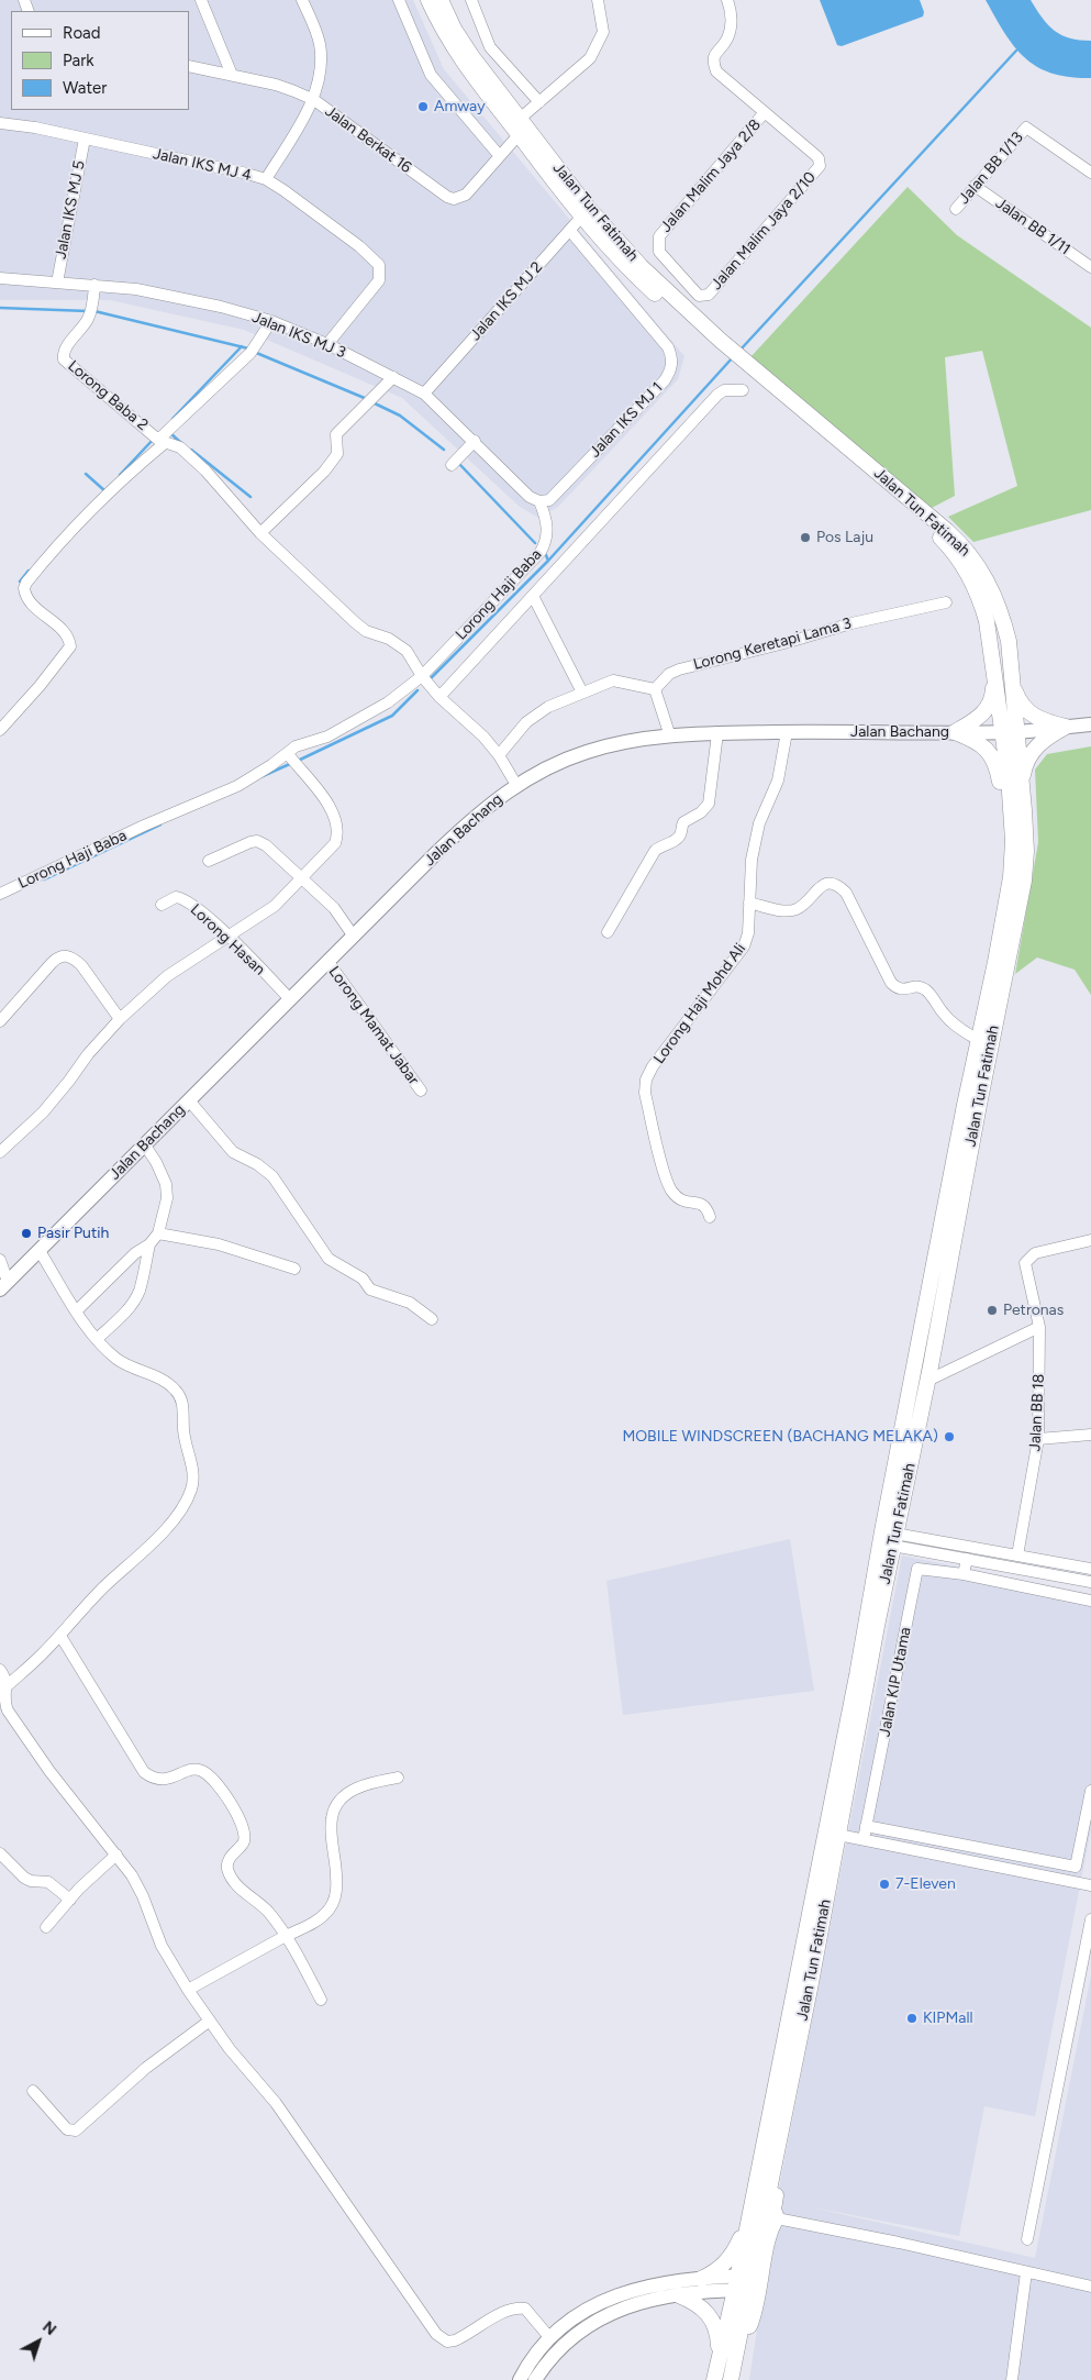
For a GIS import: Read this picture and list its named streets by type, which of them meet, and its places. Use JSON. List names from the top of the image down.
{
  "streets": {
    "main road": ["Jalan Tun Fatimah"],
    "street": [
      "Jalan Berkat 16",
      "Jalan IKS MJ 4",
      "Jalan BB 1/13",
      "Jalan Malim Jaya 2/8",
      "Jalan IKS MJ 5",
      "Jalan BB 1/11",
      "Jalan Malim Jaya 2/10",
      "Jalan IKS MJ 2",
      "Jalan IKS MJ 3",
      "Lorong Baba 2",
      "Jalan IKS MJ 1",
      "Lorong Haji Baba",
      "Lorong Keretapi Lama 3",
      "Jalan Bachang",
      "Lorong Hasan",
      "Lorong Haji Mohd Ali",
      "Lorong Mamat Jabar",
      "Jalan BB 18",
      "Jalan KIP Utama"
    ]
  },
  "crossings": [
    ["Jalan Berkat 16", "Jalan Tun Fatimah"],
    ["Jalan IKS MJ 4", "Jalan IKS MJ 5"],
    ["Jalan IKS MJ 4", "Jalan IKS MJ 3"],
    ["Jalan BB 1/13", "Jalan BB 1/11"],
    ["Jalan Malim Jaya 2/8", "Jalan Malim Jaya 2/10"],
    ["Jalan IKS MJ 5", "Jalan IKS MJ 3"],
    ["Jalan Tun Fatimah", "Jalan IKS MJ 2"],
    ["Jalan Tun Fatimah", "Jalan Bachang"],
    ["Jalan IKS MJ 2", "Jalan IKS MJ 3"],
    ["Jalan IKS MJ 2", "Jalan IKS MJ 1"],
    ["Jalan IKS MJ 3", "Lorong Baba 2"],
    ["Jalan IKS MJ 3", "Jalan IKS MJ 1"],
    ["Jalan IKS MJ 3", "Lorong Haji Baba"],
    ["Jalan IKS MJ 1", "Lorong Haji Baba"],
    ["Jalan Bachang", "Lorong Hasan"],
    ["Jalan Bachang", "Lorong Haji Mohd Ali"],
    ["Jalan Bachang", "Lorong Mamat Jabar"]
  ],
  "places": [
    "Amway",
    "Pos Laju",
    "Pasir Putih",
    "Petronas",
    "MOBILE WINDSCREEN (BACHANG MELAKA)",
    "7-Eleven",
    "KIPMall"
  ],
  "legend": ["Road", "Park", "Water"],
  "north": "top right"
}
